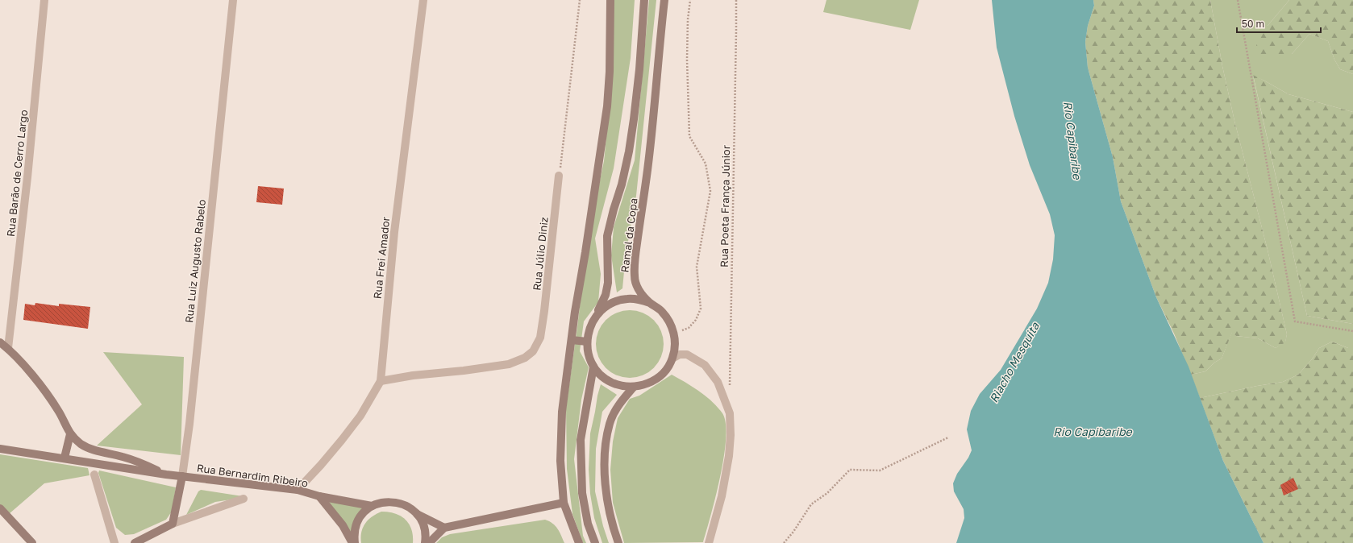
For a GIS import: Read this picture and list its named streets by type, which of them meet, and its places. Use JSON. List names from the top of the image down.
{
  "streets": {
    "street": [
      "Rua Barão de Cerro Largo",
      "Ramal da Copa",
      "Rua Júlio Diniz",
      "Rua Frei Amador",
      "Rua Luiz Augusto Rabelo",
      "Rua Bernardim Ribeiro"
    ],
    "path": ["Rua Poeta França Júnior"]
  },
  "crossings": [
    ["Rua Júlio Diniz", "Rua Frei Amador"],
    ["Rua Frei Amador", "Rua Bernardim Ribeiro"],
    ["Rua Luiz Augusto Rabelo", "Rua Bernardim Ribeiro"]
  ],
  "water": ["Rio Capibaribe", "Riacho Mesquita"],
  "scale_bar": "50 m"
}
